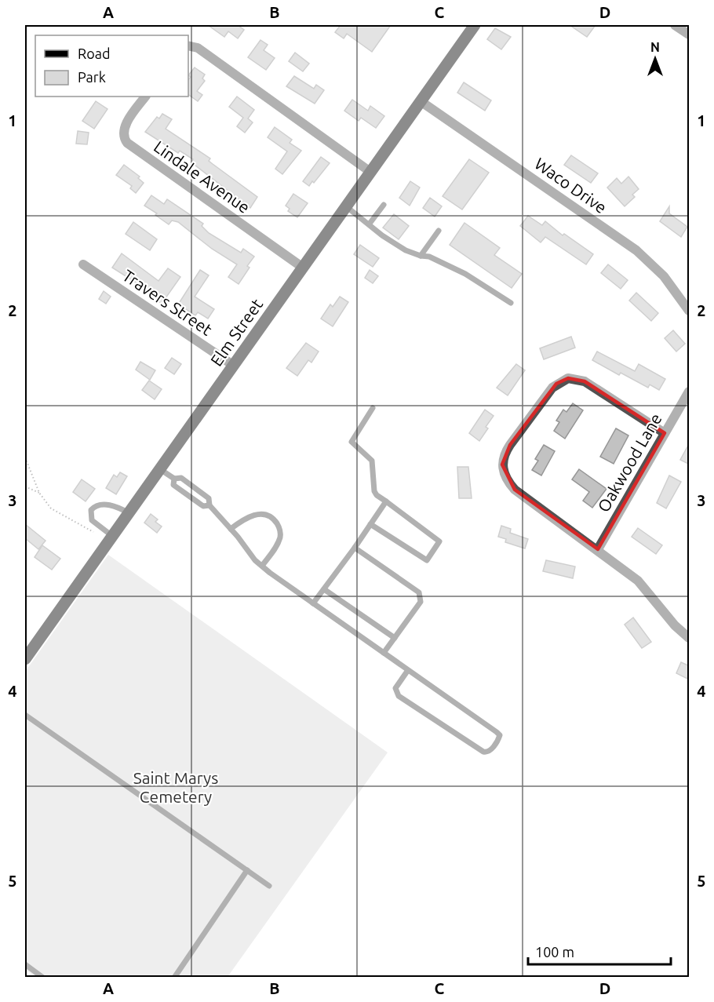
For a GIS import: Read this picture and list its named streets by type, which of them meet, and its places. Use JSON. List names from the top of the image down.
{
  "streets": {
    "main road": ["Elm Street"],
    "street": [
      "Lindale Avenue",
      "Waco Drive",
      "Travers Street",
      "Oakwood Lane"
    ]
  },
  "crossings": [
    ["Lindale Avenue", "Elm Street"],
    ["Waco Drive", "Elm Street"],
    ["Travers Street", "Elm Street"]
  ],
  "parks": ["Saint Marys Cemetery"],
  "legend": ["Road", "Park"],
  "scale_bar": "100 m",
  "north": "top",
  "grid": {
    "columns": [
      "A",
      "B",
      "C",
      "D"
    ],
    "rows": [
      "1",
      "2",
      "3",
      "4",
      "5"
    ]
  }
}
